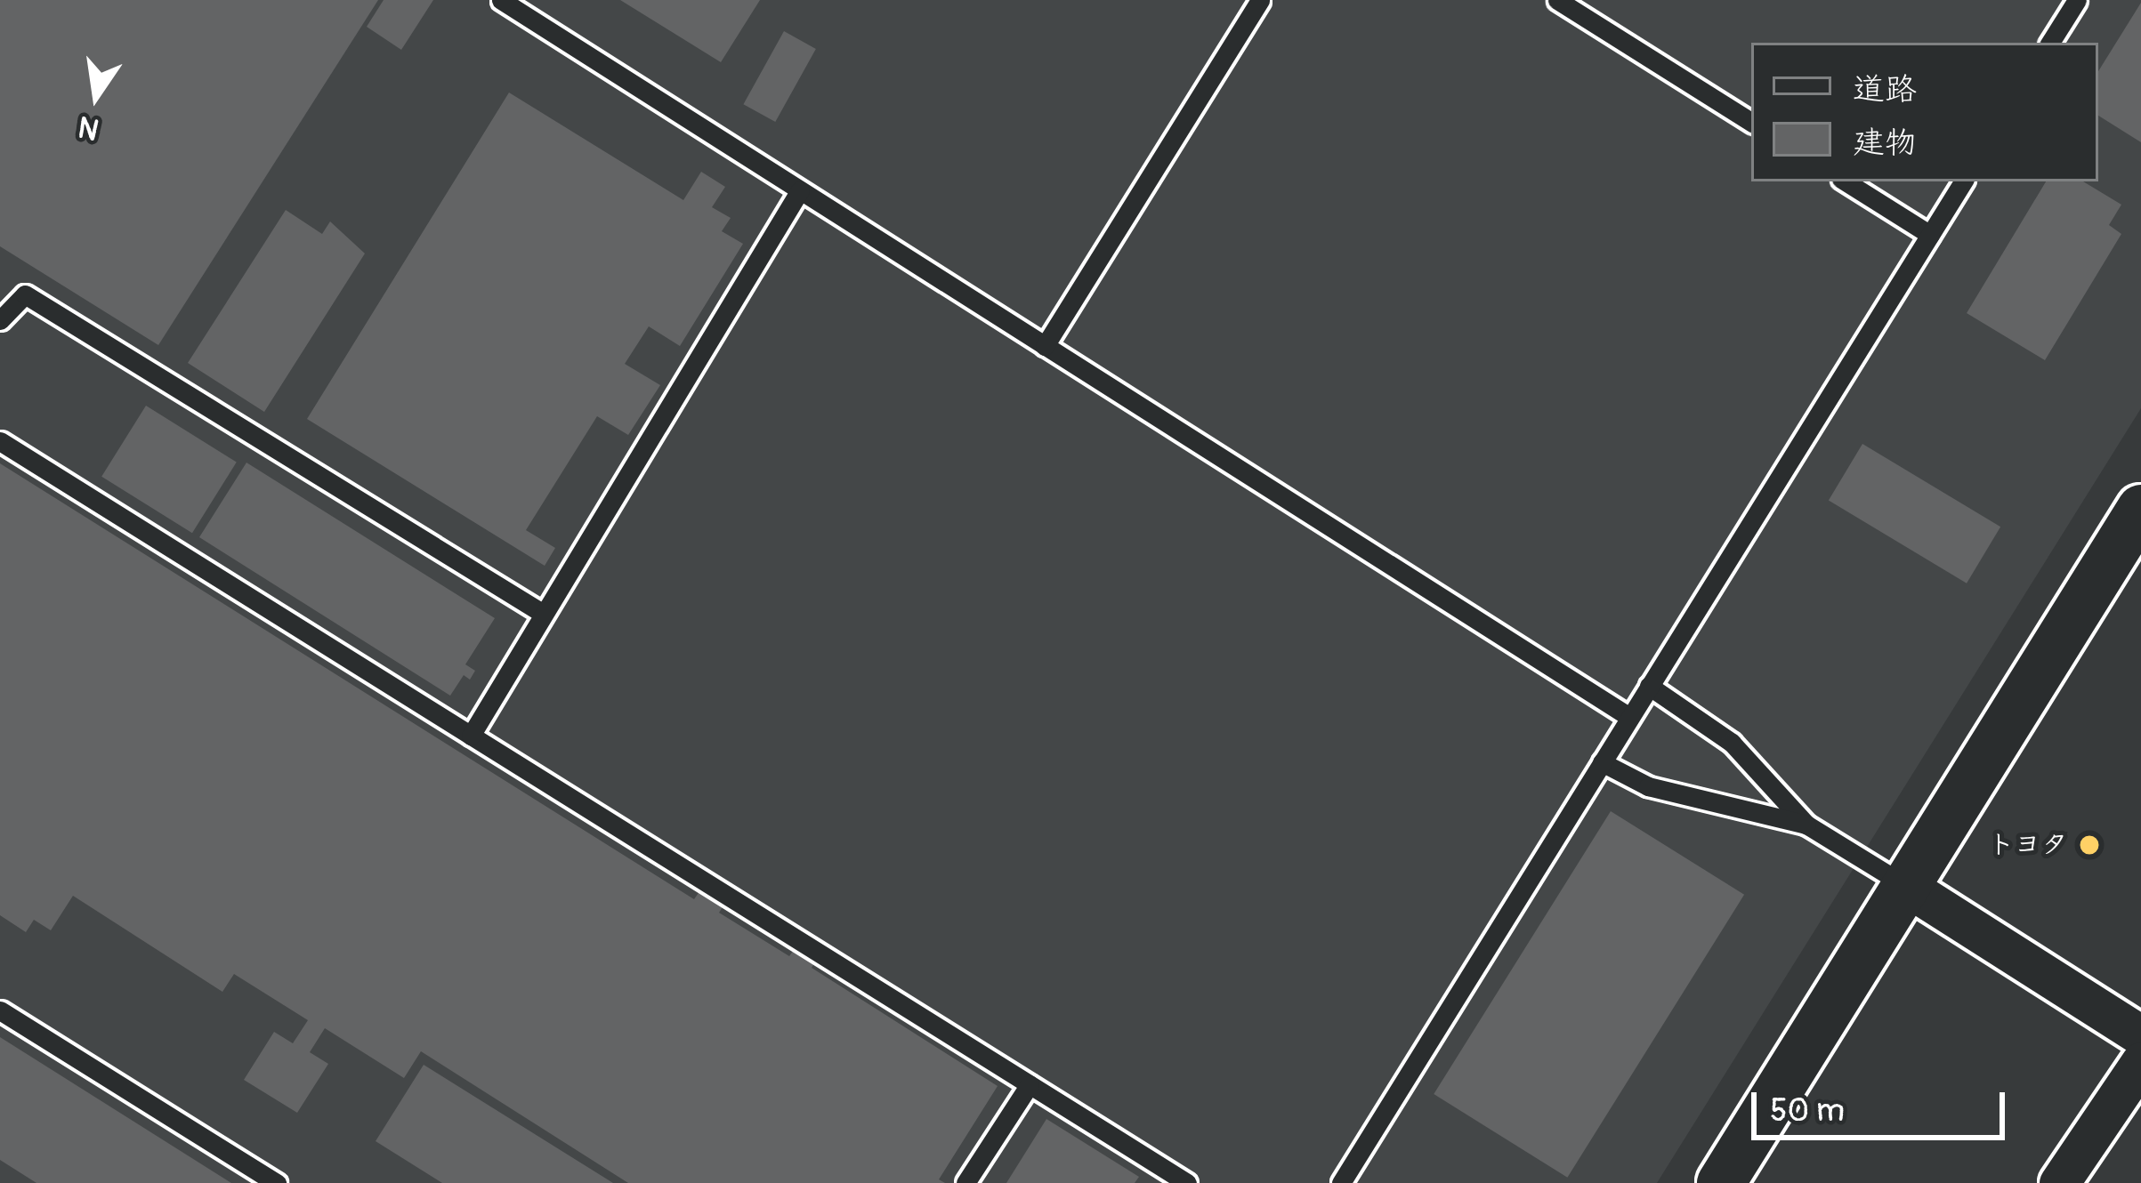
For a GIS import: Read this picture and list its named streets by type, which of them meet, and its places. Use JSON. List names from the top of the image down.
{
  "places": ["トヨタ"],
  "legend": ["道路", "建物"],
  "scale_bar": "50 m",
  "north": "bottom"
}
